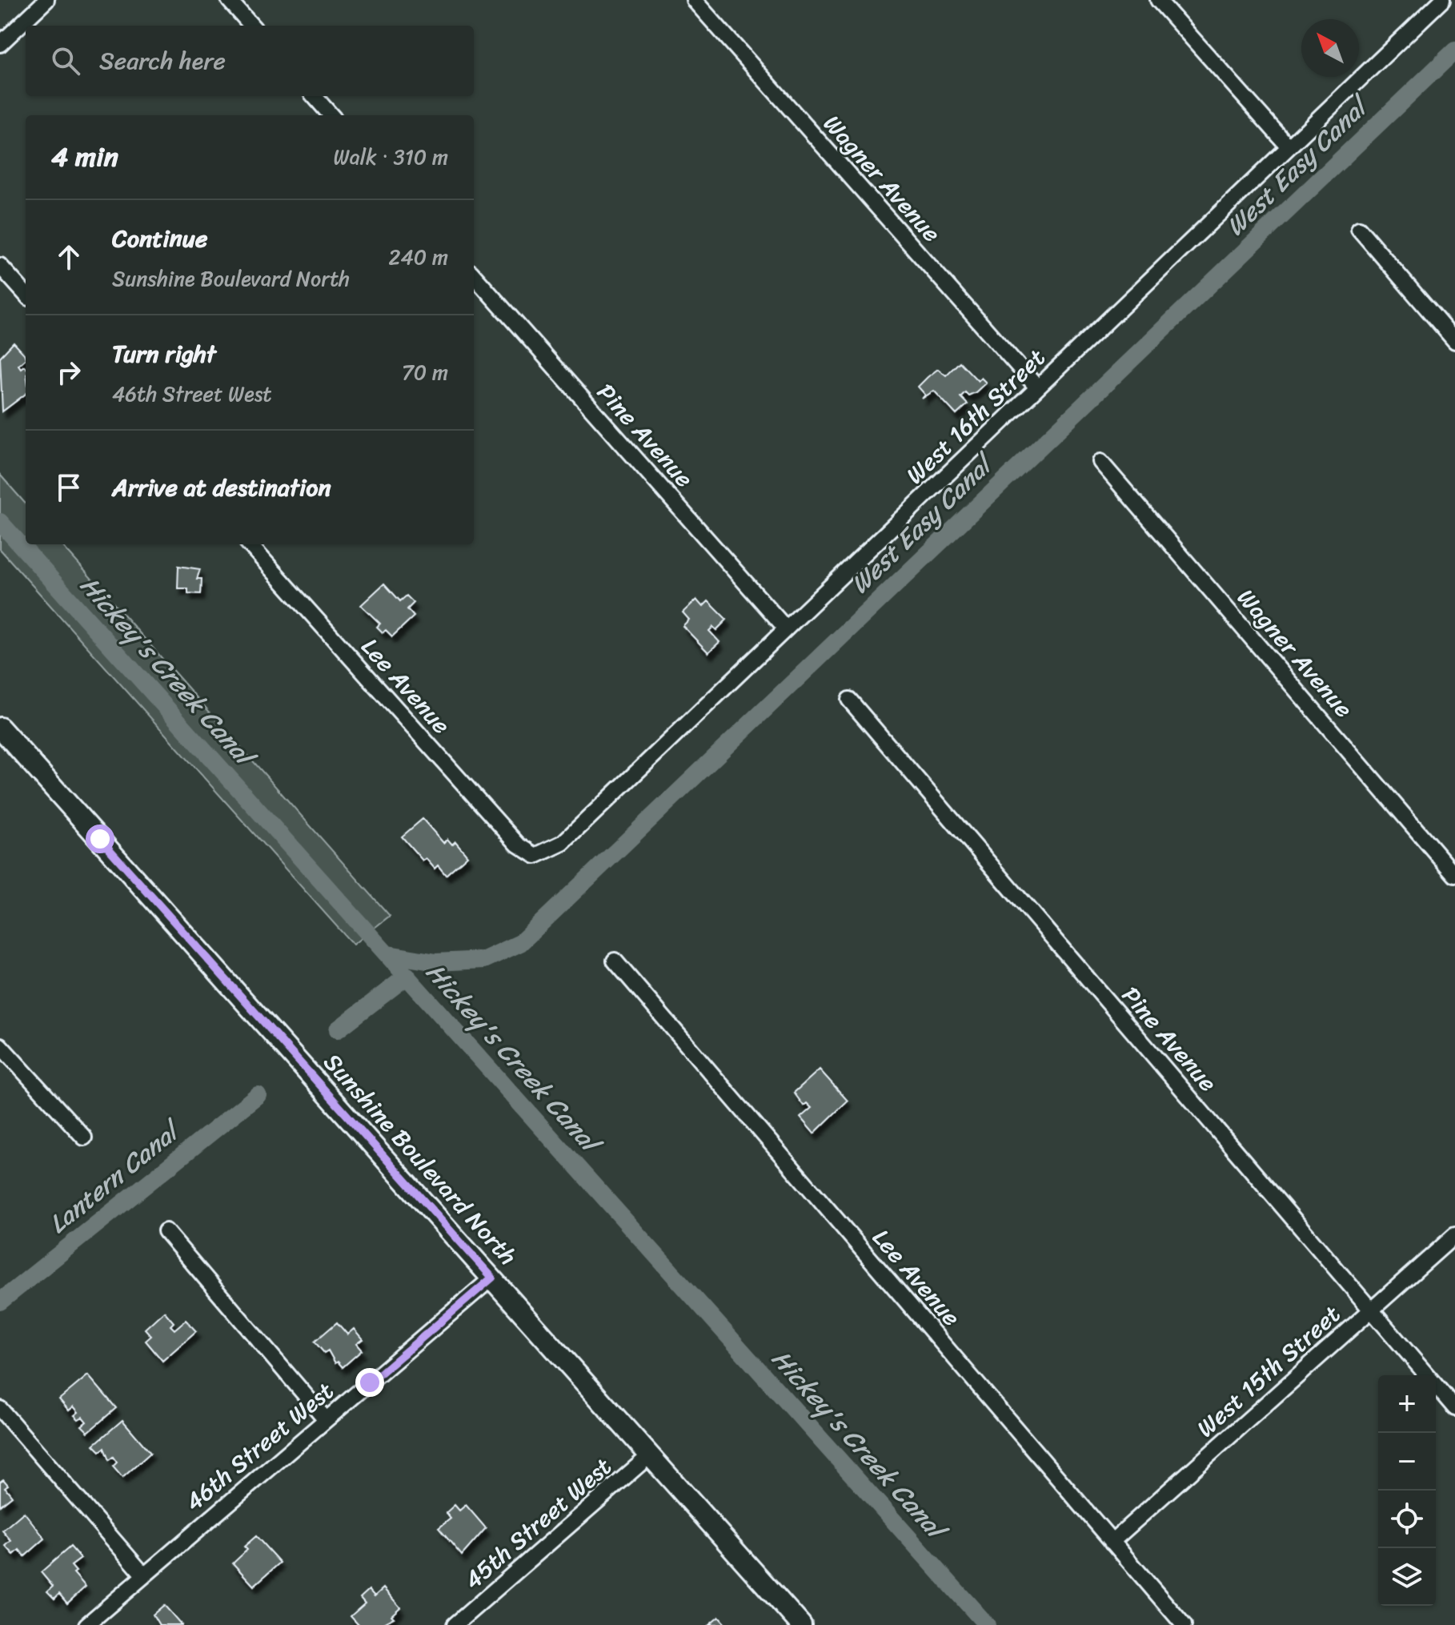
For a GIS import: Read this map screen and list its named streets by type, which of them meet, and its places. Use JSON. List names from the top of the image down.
{
  "streets": {
    "street": [
      "Wagner Avenue",
      "West 16th Street",
      "Pine Avenue",
      "Lee Avenue",
      "Sunshine Boulevard North",
      "West 15th Street",
      "46th Street West",
      "45th Street West"
    ]
  },
  "crossings": [
    ["Wagner Avenue", "West 16th Street"],
    ["West 16th Street", "Pine Avenue"],
    ["West 16th Street", "Lee Avenue"],
    ["Pine Avenue", "West 15th Street"],
    ["Lee Avenue", "West 15th Street"],
    ["Sunshine Boulevard North", "46th Street West"],
    ["Sunshine Boulevard North", "45th Street West"]
  ],
  "water": ["West Easy Canal", "Hickey's Creek Canal", "Lantern Canal"],
  "north": "top left",
  "page": {
    "search": "Search here",
    "heading": ["4 min", "Walk · 310 m"],
    "list": [
      ["Continue", "Sunshine Boulevard North", "240 m"],
      ["Turn right", "46th Street West", "70 m"],
      "Arrive at destination"
    ],
    "map_buttons": ["+", "−"]
  }
}
